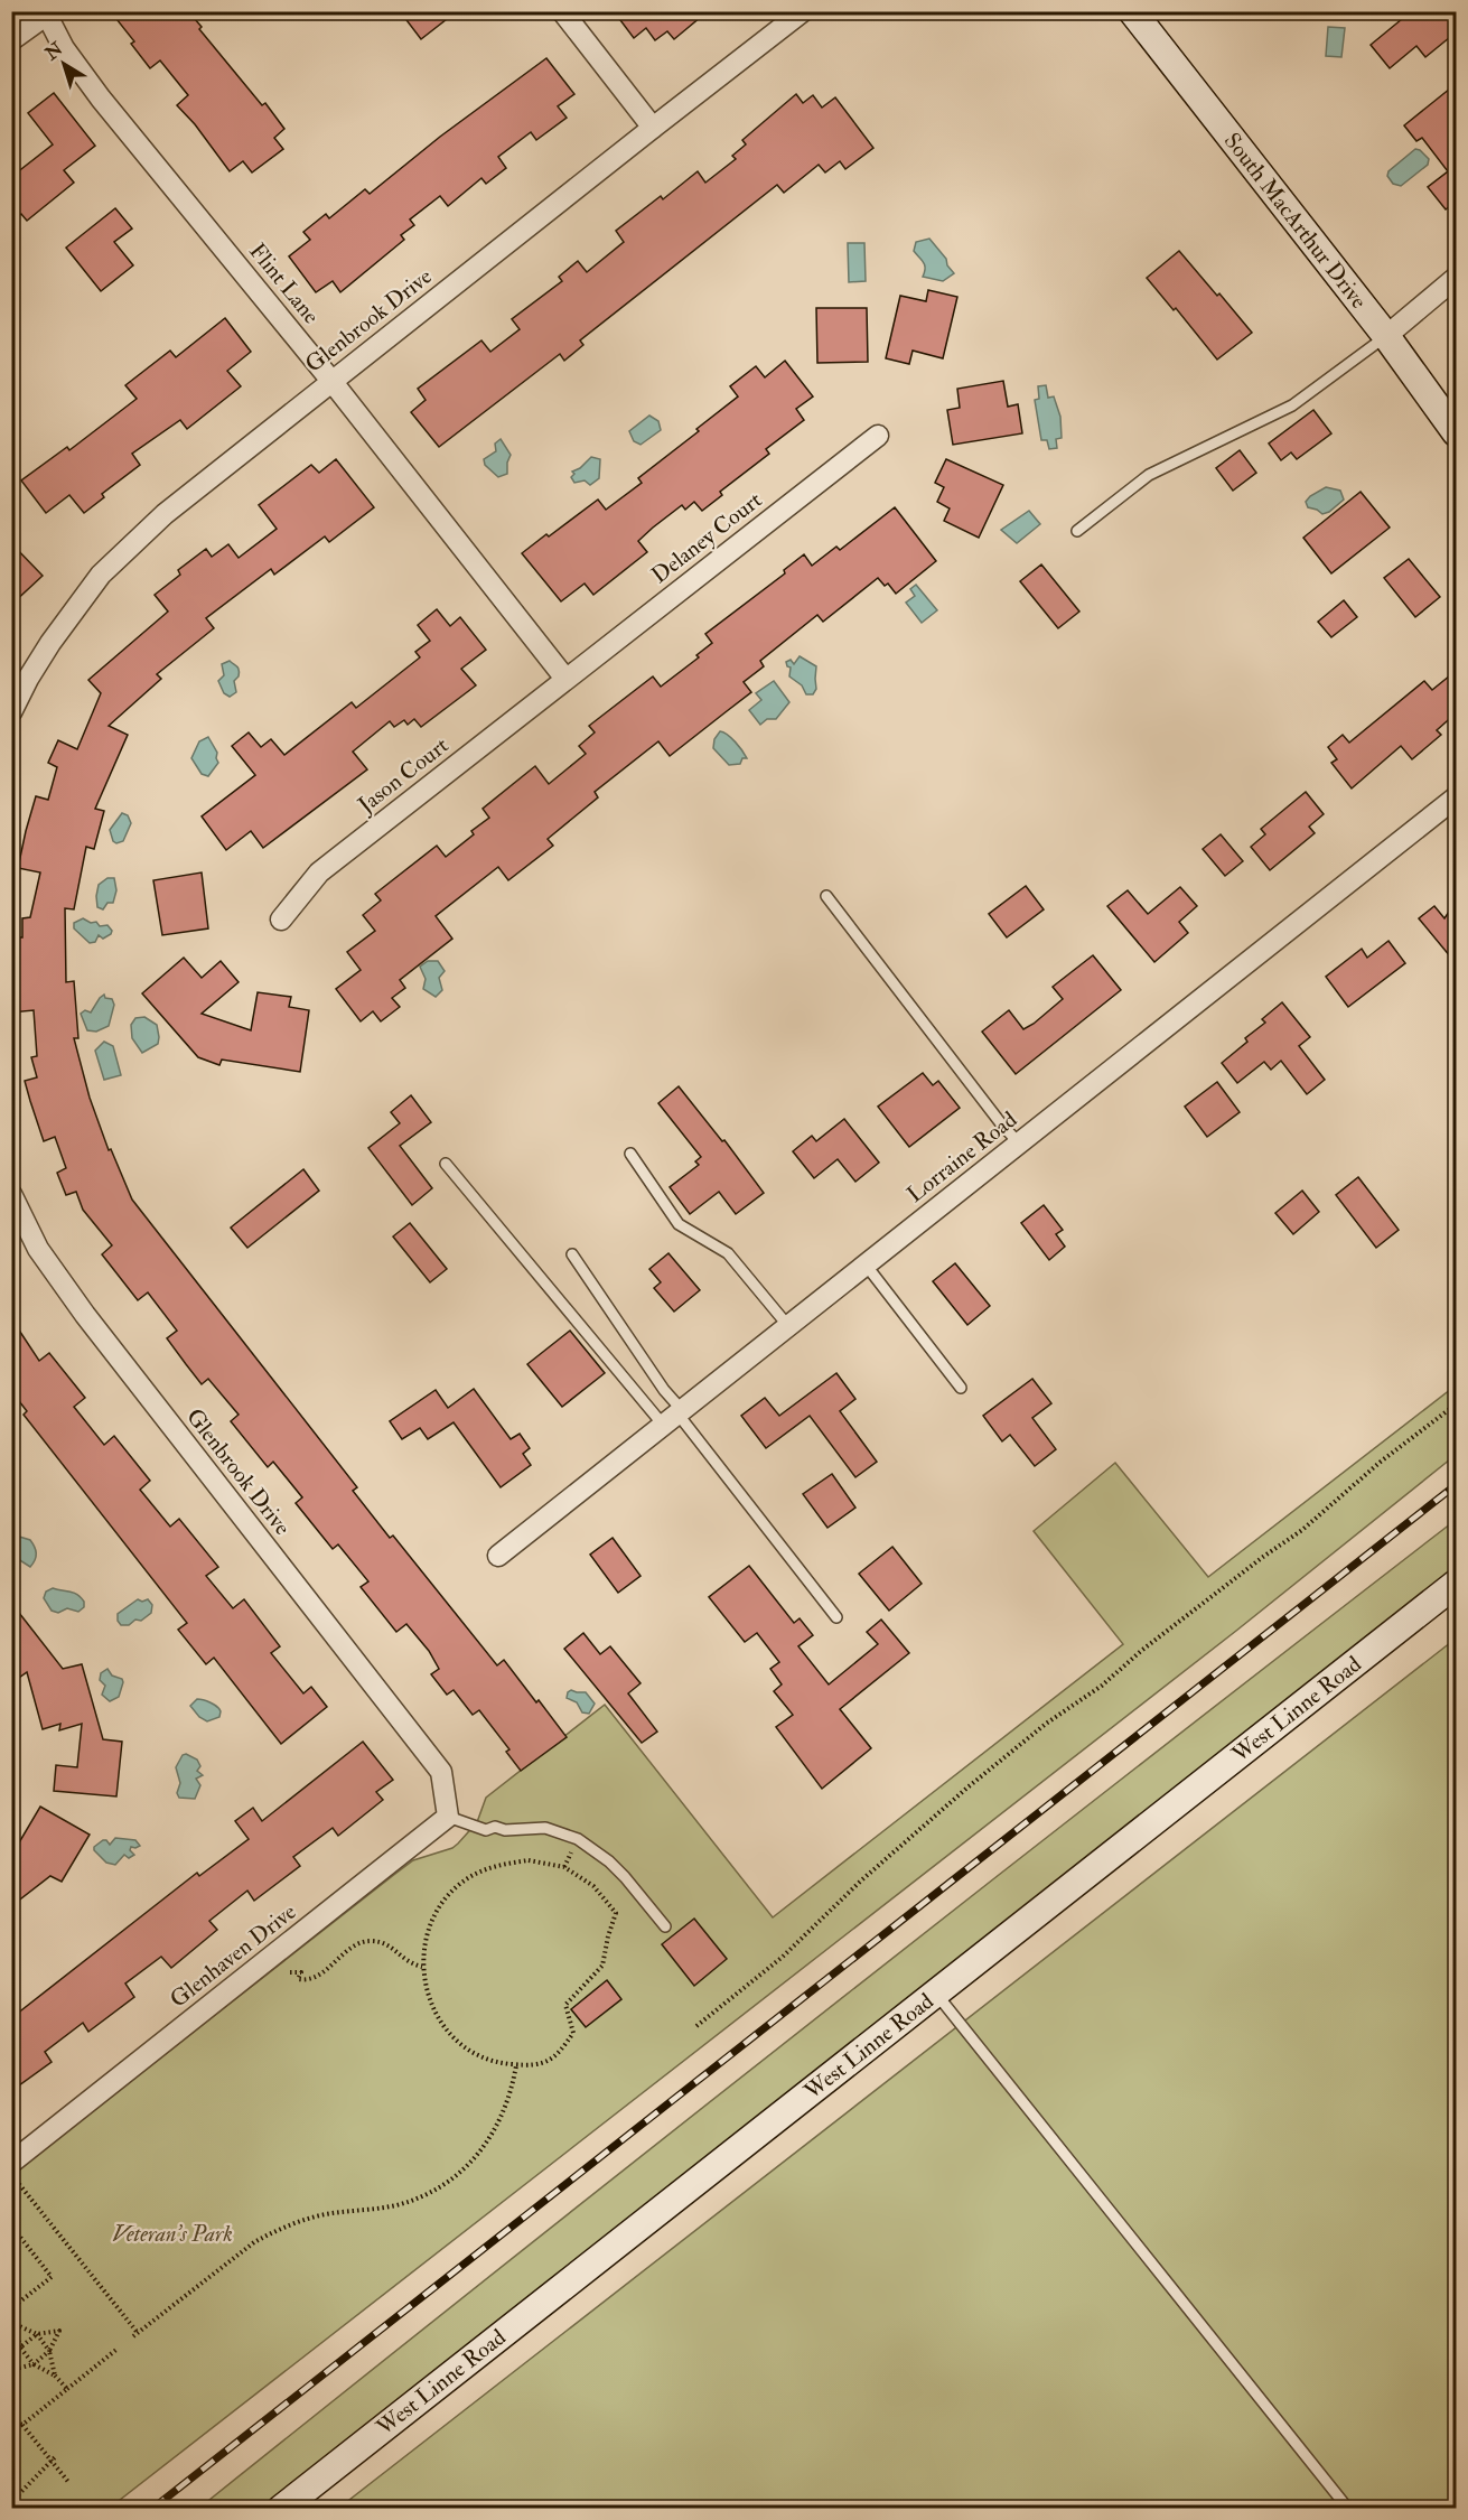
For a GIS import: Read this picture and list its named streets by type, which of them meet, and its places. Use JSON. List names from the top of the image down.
{
  "streets": {
    "street": [
      "South MacArthur Drive",
      "Flint Lane",
      "Glenbrook Drive",
      "Delaney Court",
      "Jason Court",
      "Lorraine Road",
      "West Linne Road",
      "Glenhaven Drive"
    ]
  },
  "crossings": [
    ["Flint Lane", "Glenbrook Drive"],
    ["Flint Lane", "Delaney Court"],
    ["Flint Lane", "Jason Court"],
    ["Glenbrook Drive", "Glenhaven Drive"],
    ["Delaney Court", "Jason Court"]
  ],
  "parks": ["Veteran's Park"],
  "north": "top left"
}
